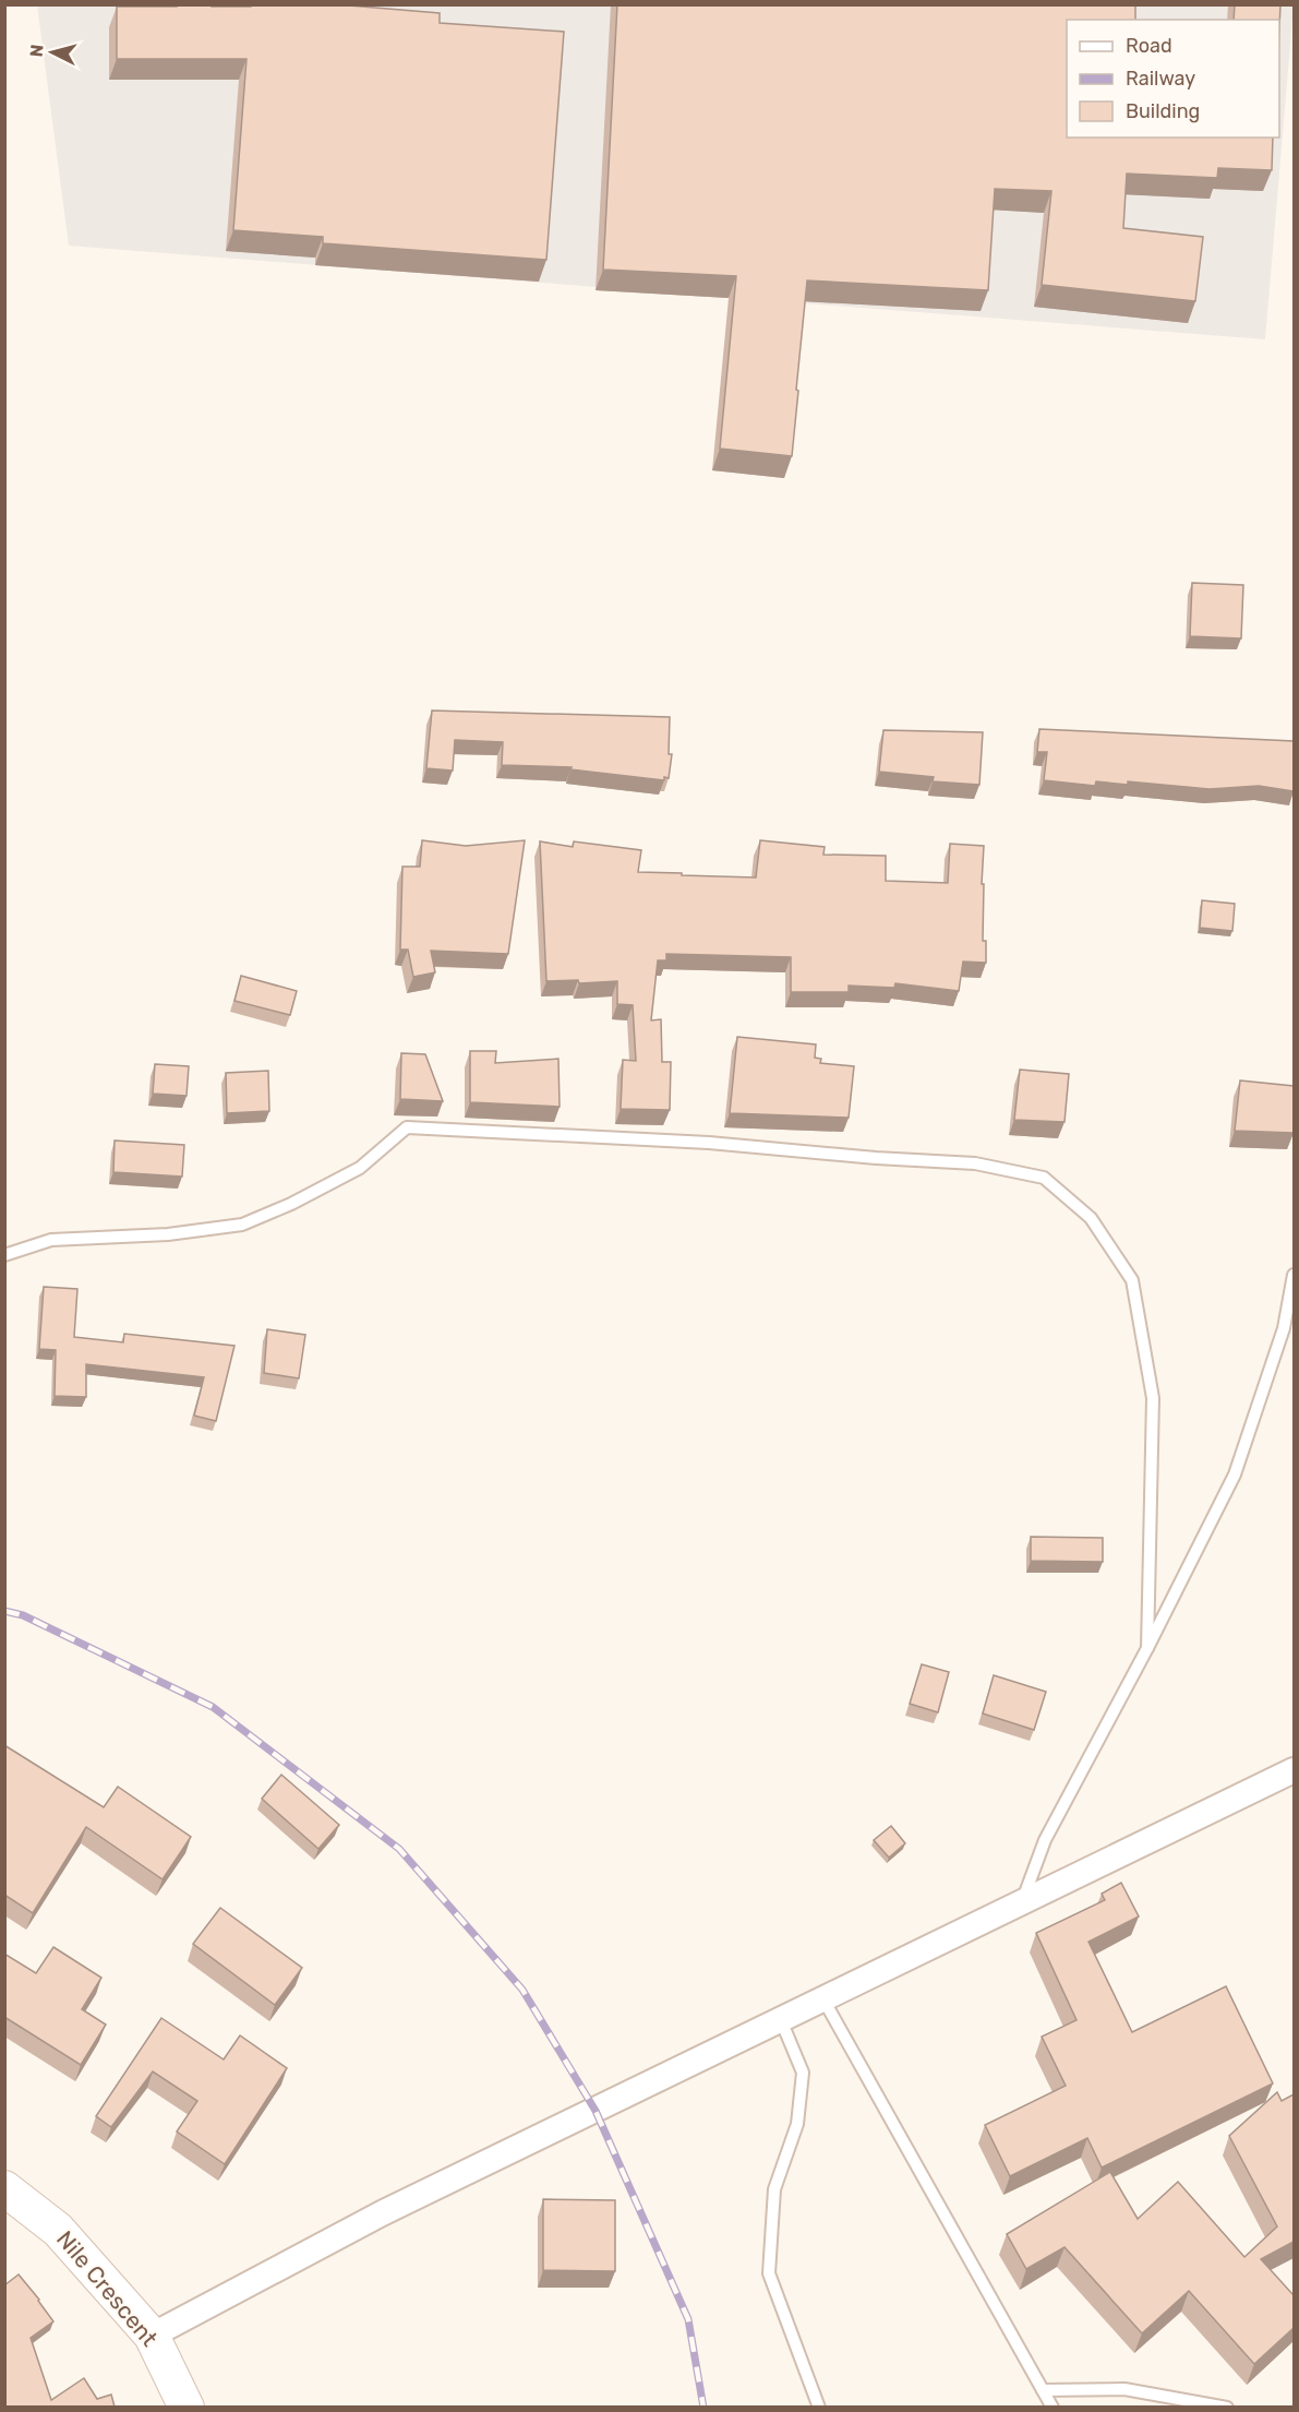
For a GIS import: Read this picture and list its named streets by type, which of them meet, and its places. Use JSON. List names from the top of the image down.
{
  "streets": {
    "street": ["Nile Crescent"]
  },
  "legend": ["Road", "Railway", "Building"],
  "north": "left"
}
